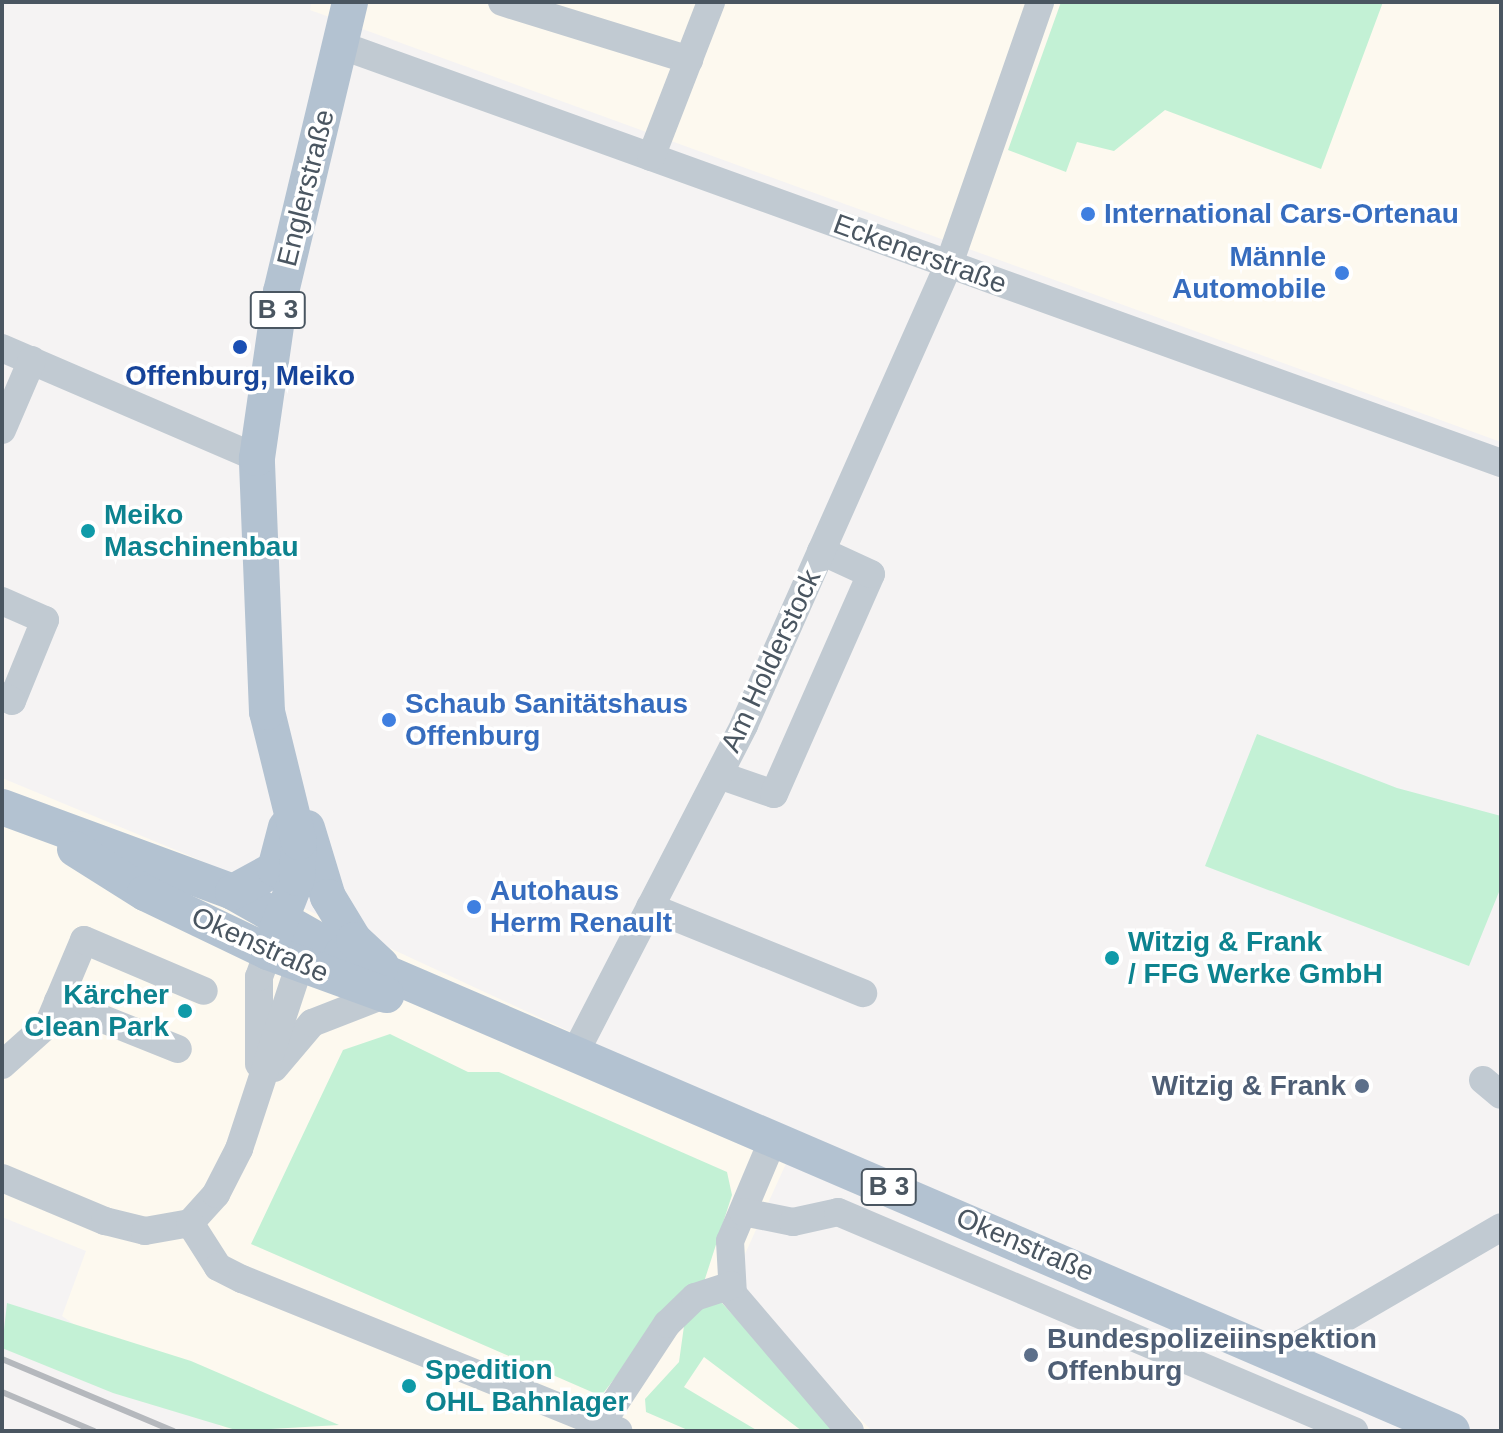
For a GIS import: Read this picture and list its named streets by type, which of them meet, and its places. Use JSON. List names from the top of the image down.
{
  "streets": {
    "main road": ["Englerstraße", "B 3", "Okenstraße"],
    "street": ["Eckenerstraße", "Am Holderstock"]
  },
  "crossings": [
    ["Englerstraße", "Eckenerstraße"],
    ["Englerstraße", "Okenstraße"],
    ["Eckenerstraße", "Am Holderstock"],
    ["B 3", "Okenstraße"],
    ["Am Holderstock", "Okenstraße"]
  ],
  "places": [
    "International Cars-Ortenau",
    "Männle Automobile",
    "Offenburg, Meiko",
    "Meiko Maschinenbau",
    "Schaub Sanitätshaus Offenburg",
    "Autohaus Herm Renault",
    "Witzig & Frank / FFG Werke GmbH",
    "Kärcher Clean Park",
    "Witzig & Frank",
    "Bundespolizeiinspektion Offenburg",
    "Spedition OHL Bahnlager"
  ]
}
